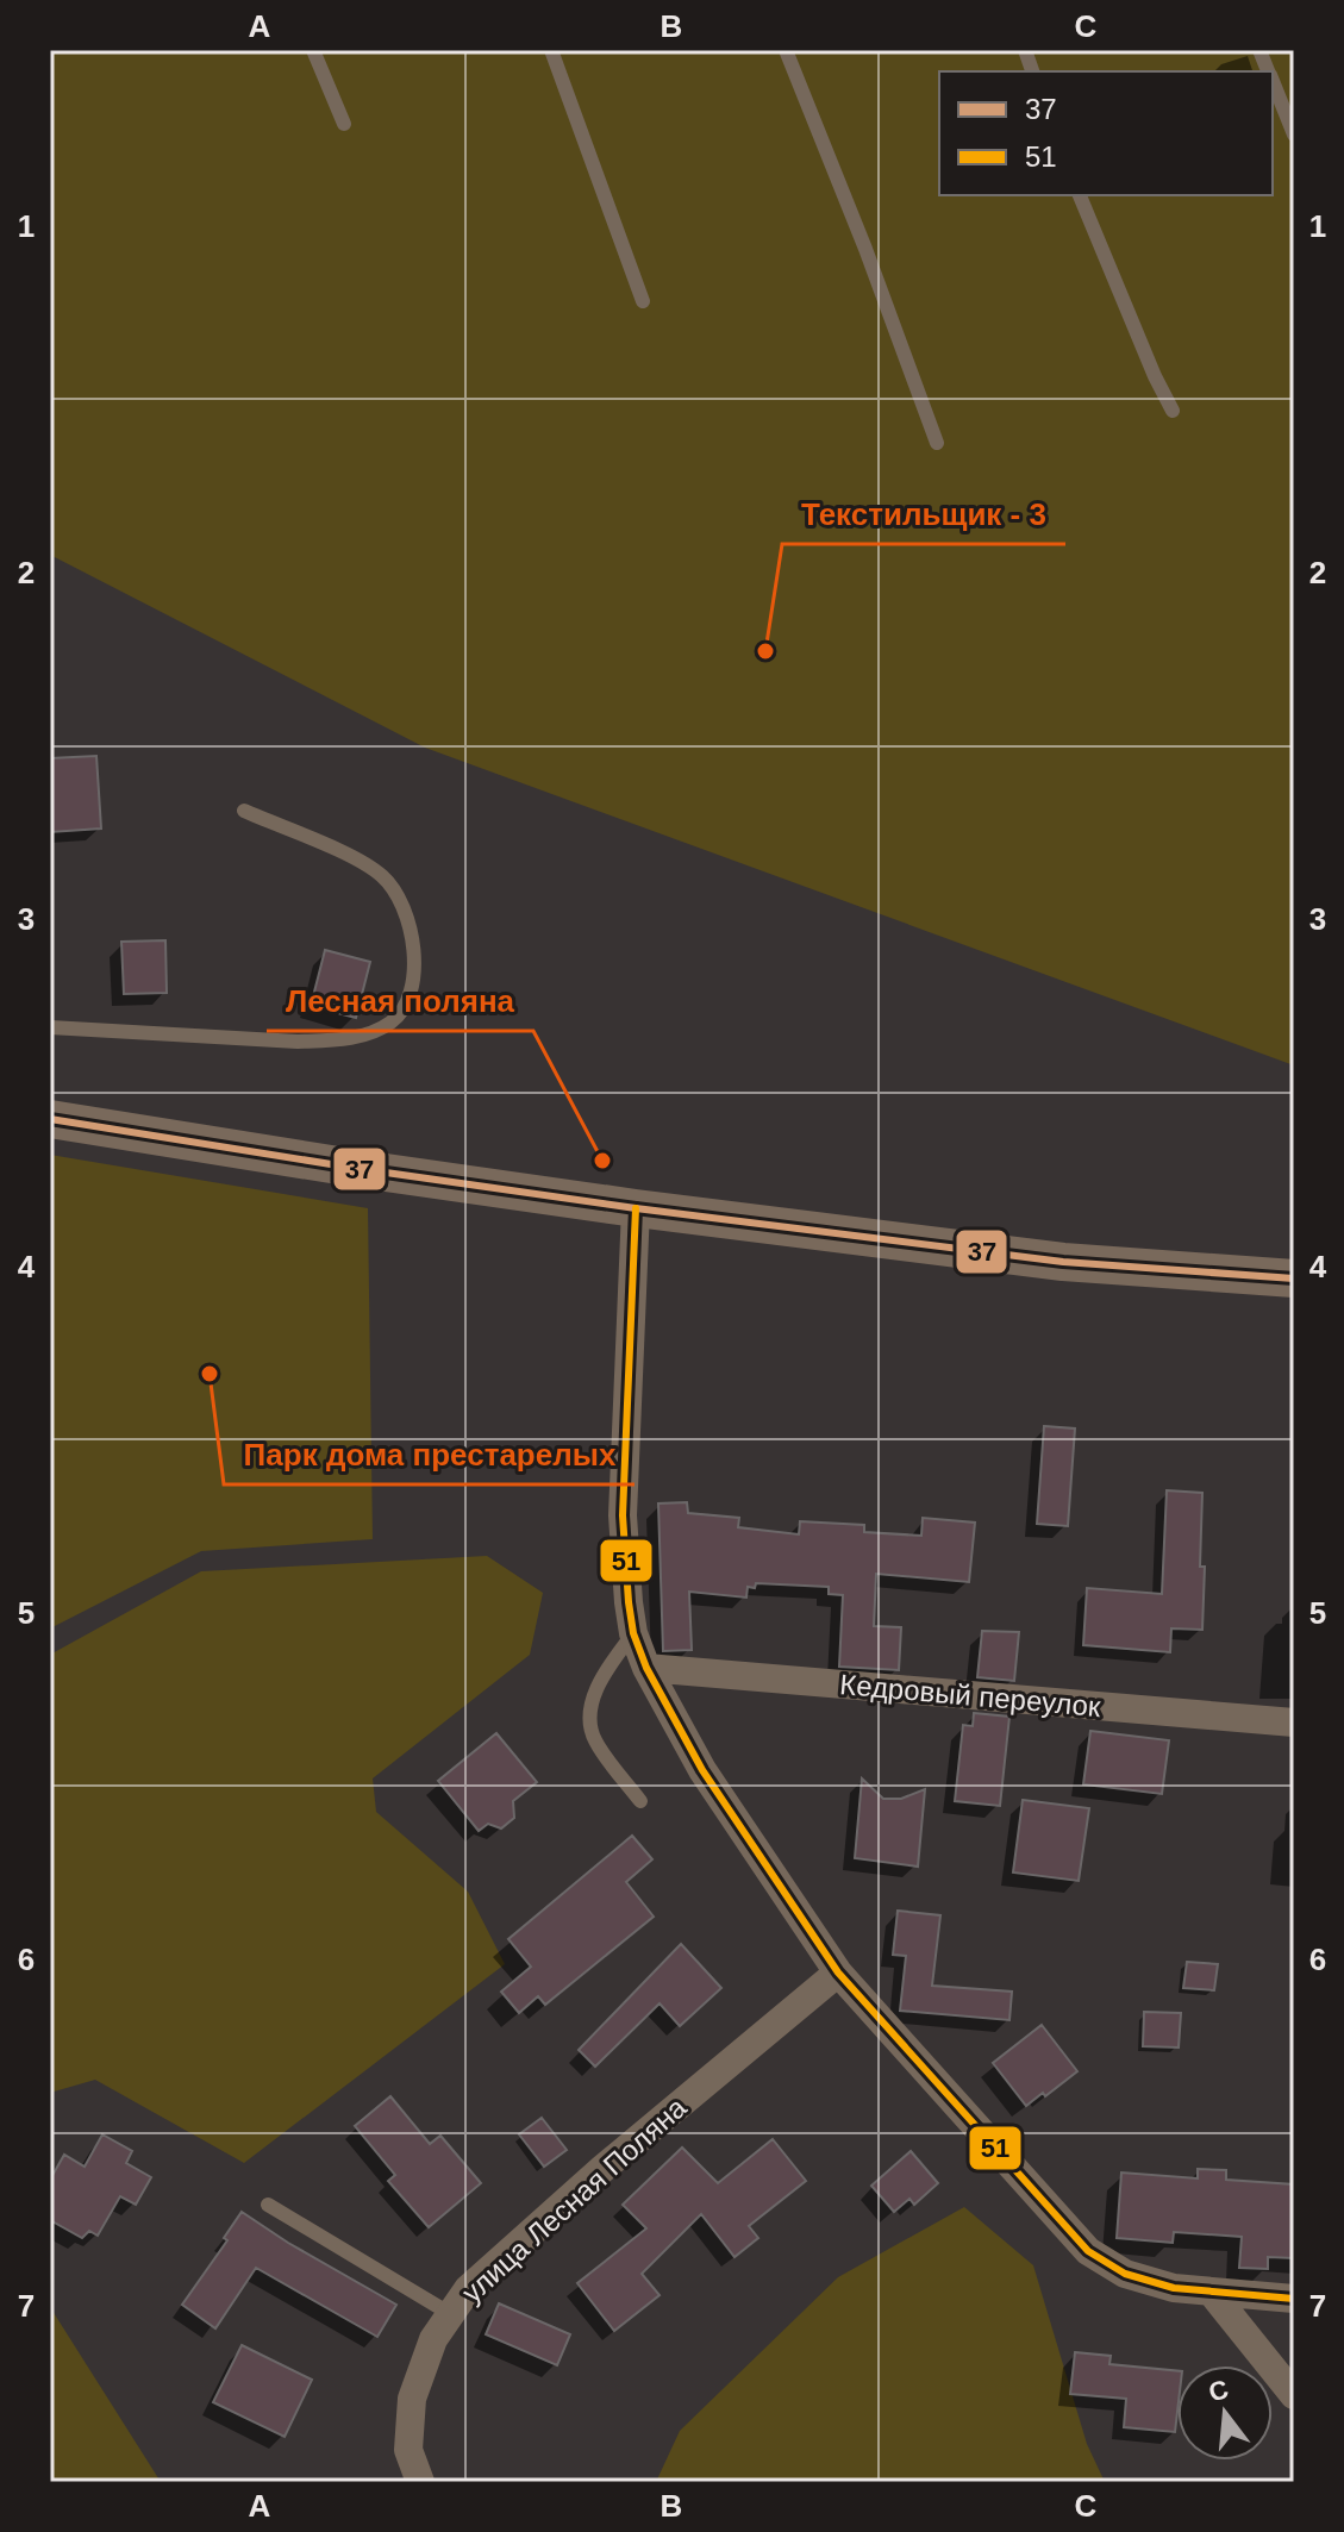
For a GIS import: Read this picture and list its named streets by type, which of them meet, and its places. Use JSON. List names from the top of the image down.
{
  "streets": {
    "street": ["Кедровый переулок", "улица Лесная Поляна"]
  },
  "places": ["Текстильщик - 3", "Лесная поляна", "Парк дома престарелых"],
  "lines": ["transit line 37", "transit line 51"],
  "legend": ["37", "51"],
  "north": "top",
  "grid": {
    "columns": ["A", "B", "C"],
    "rows": [
      "1",
      "2",
      "3",
      "4",
      "5",
      "6",
      "7"
    ]
  }
}
